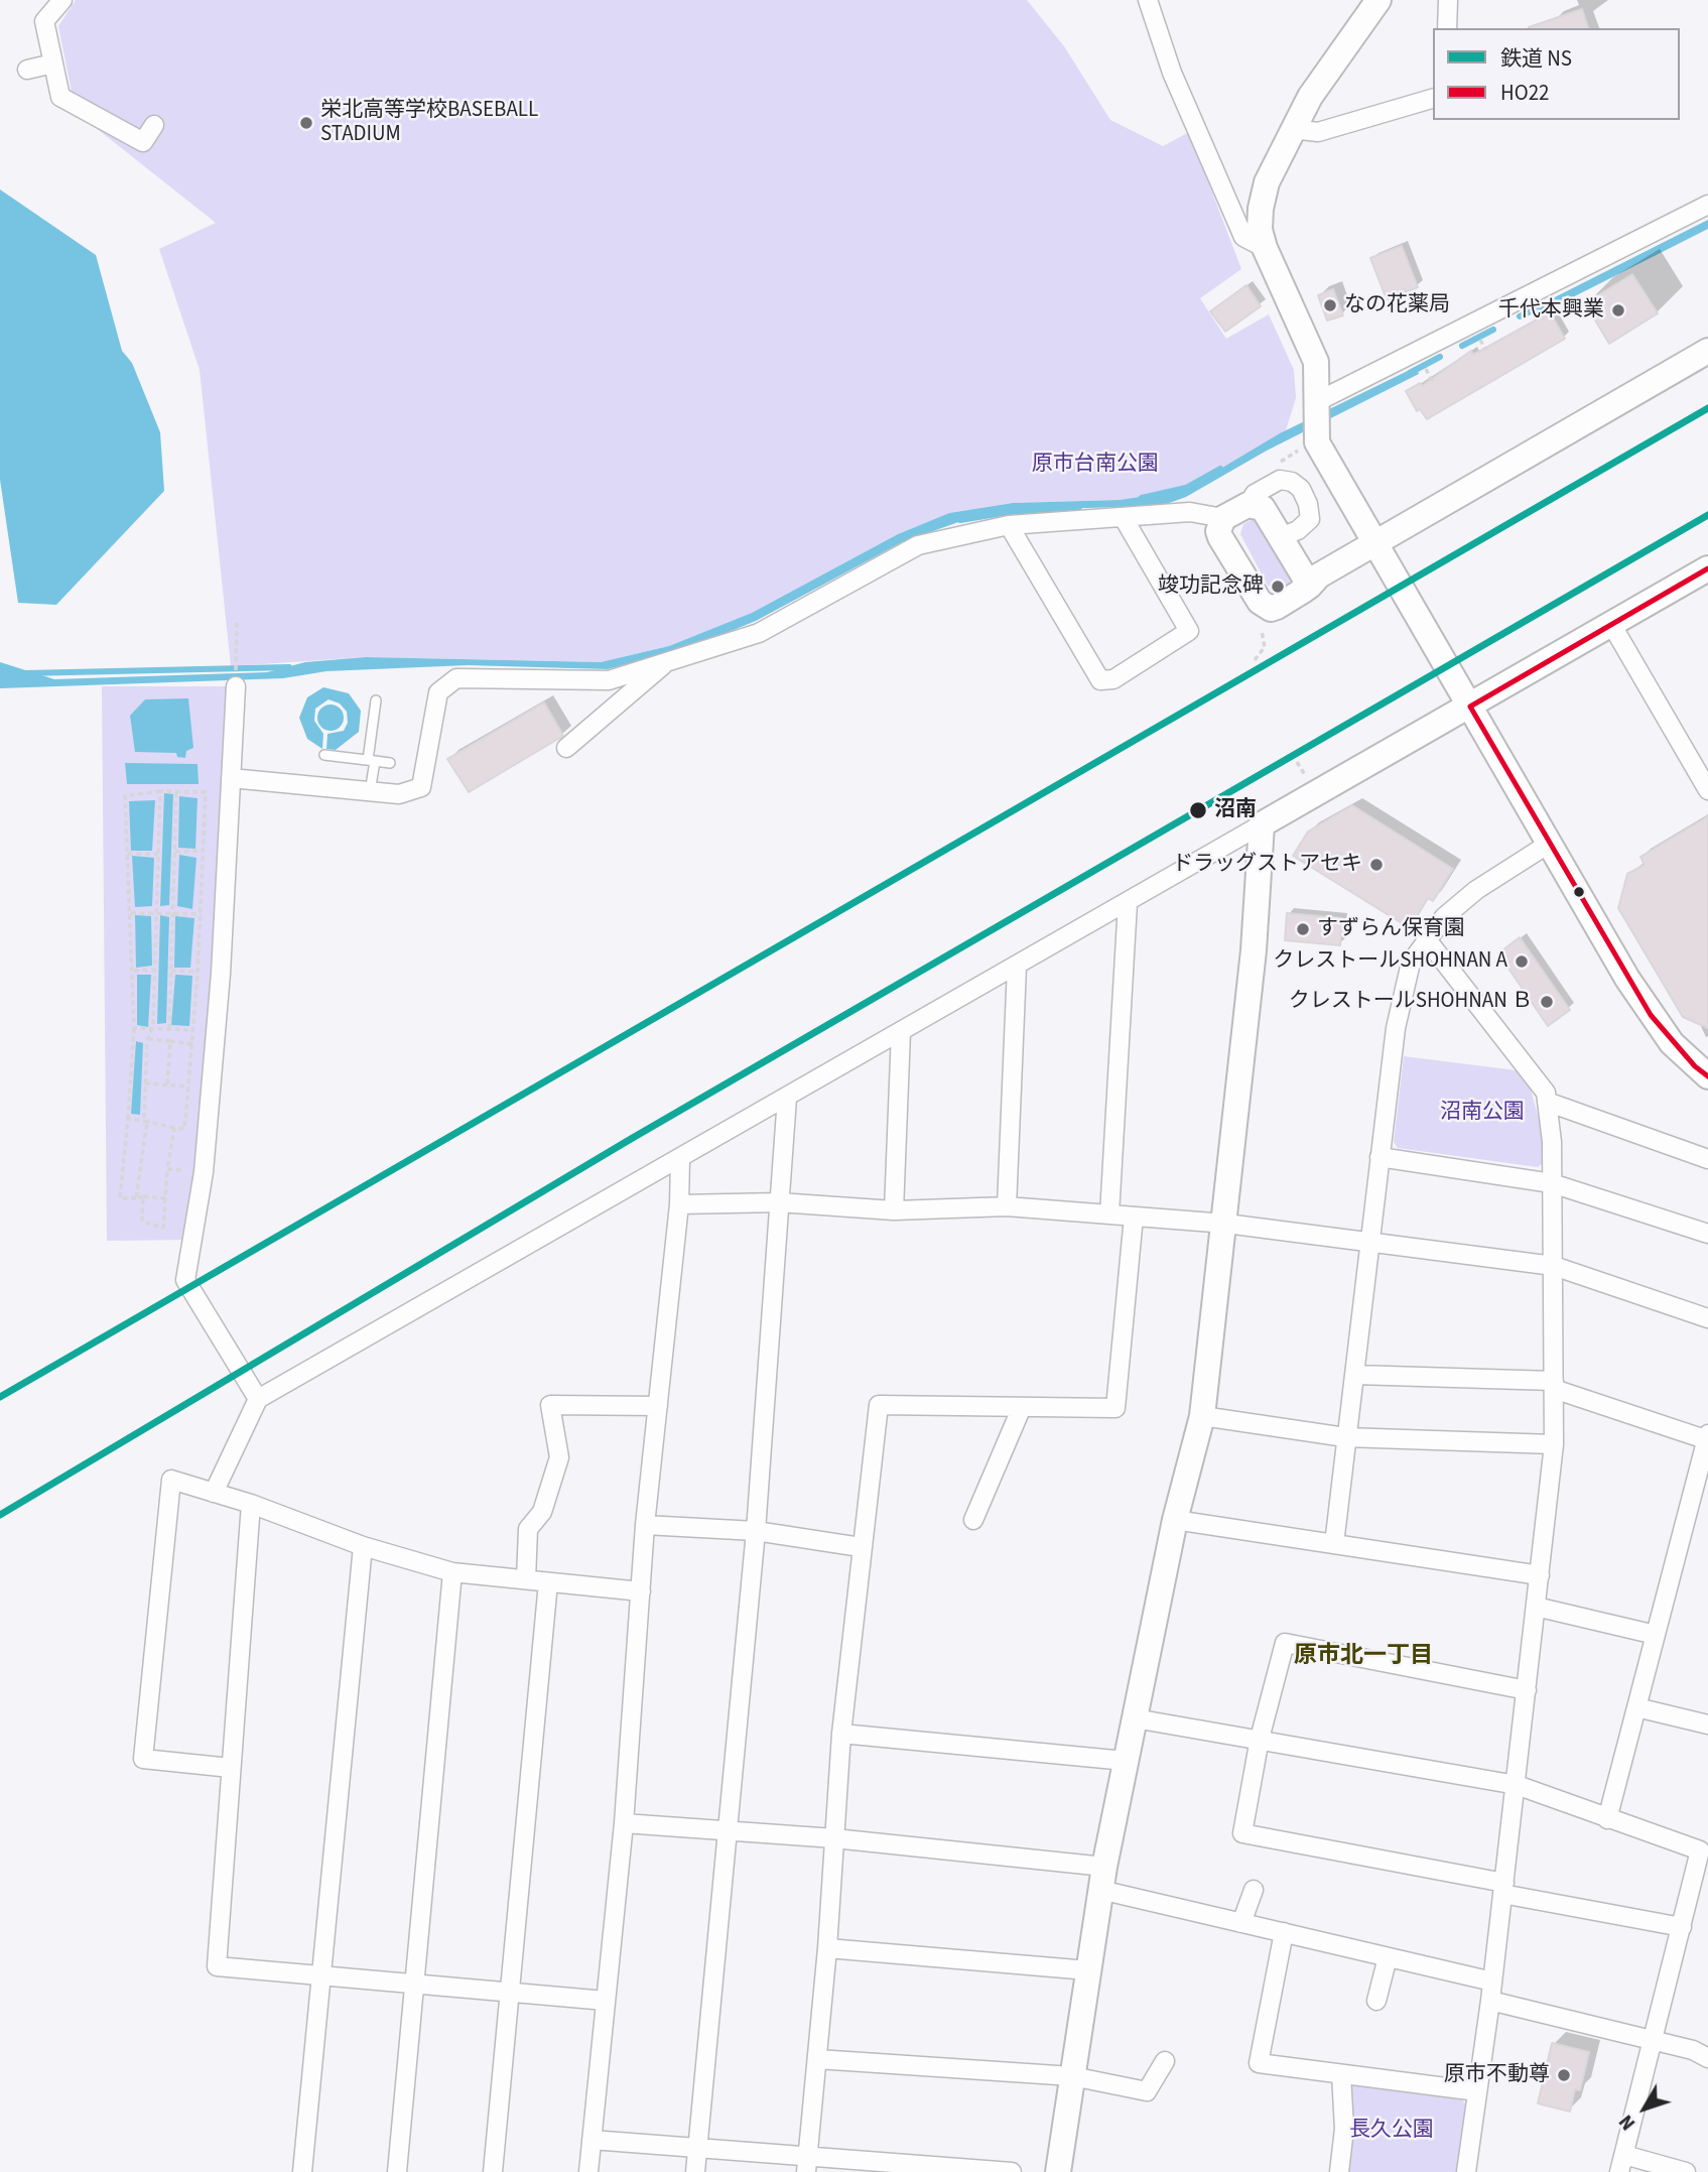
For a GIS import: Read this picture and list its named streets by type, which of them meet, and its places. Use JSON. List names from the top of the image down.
{
  "districts": ["原市北一丁目"],
  "parks": ["原市台南公園", "沼南公園", "長久公園"],
  "places": [
    "栄北高等学校BASEBALL STADIUM",
    "なの花薬局",
    "千代本興業",
    "竣功記念碑",
    "沼南",
    "ドラッグストアセキ",
    "すずらん保育園",
    "クレストールSHOHNAN A",
    "クレストールSHOHNAN Ｂ",
    "原市不動尊"
  ],
  "lines": ["rail line NS", "transit line HO22"],
  "legend": ["鉄道 NS", "HO22"],
  "north": "bottom left"
}
